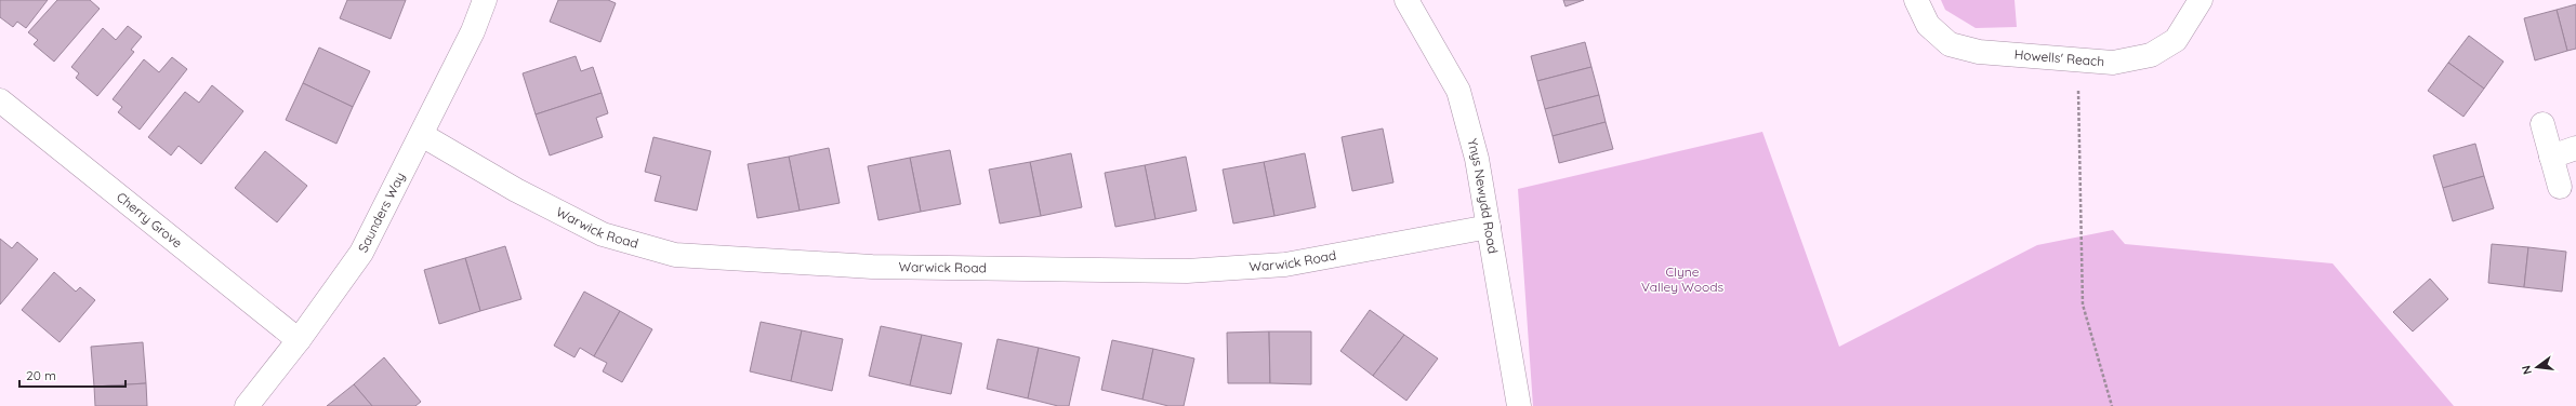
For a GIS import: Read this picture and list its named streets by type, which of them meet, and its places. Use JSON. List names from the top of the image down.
{
  "streets": {
    "street": [
      "Howells' Reach",
      "Ynys Newydd Road",
      "Saunders Way",
      "Cherry Grove",
      "Warwick Road"
    ]
  },
  "crossings": [
    ["Ynys Newydd Road", "Warwick Road"],
    ["Saunders Way", "Cherry Grove"],
    ["Saunders Way", "Warwick Road"]
  ],
  "parks": ["Clyne Valley Woods"],
  "scale_bar": "20 m",
  "north": "left"
}
